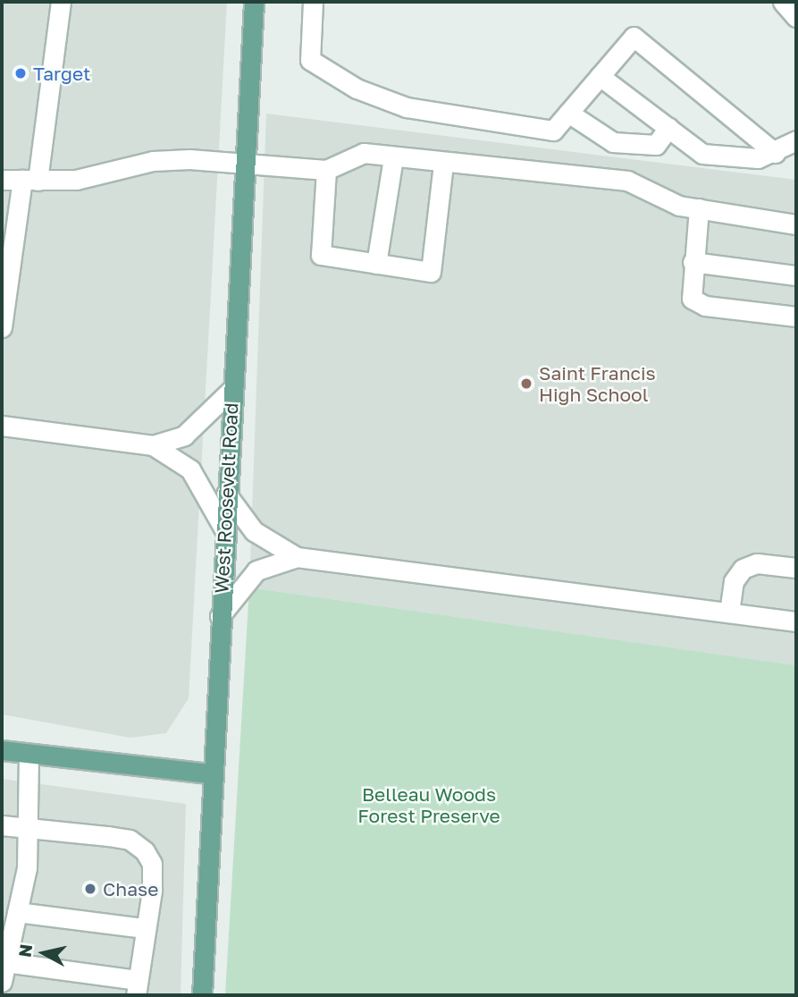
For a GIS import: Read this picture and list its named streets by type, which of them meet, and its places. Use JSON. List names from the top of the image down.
{
  "streets": {
    "main road": ["West Roosevelt Road"]
  },
  "parks": ["Belleau Woods Forest Preserve"],
  "places": ["Target", "Saint Francis High School", "Chase"],
  "north": "left"
}
